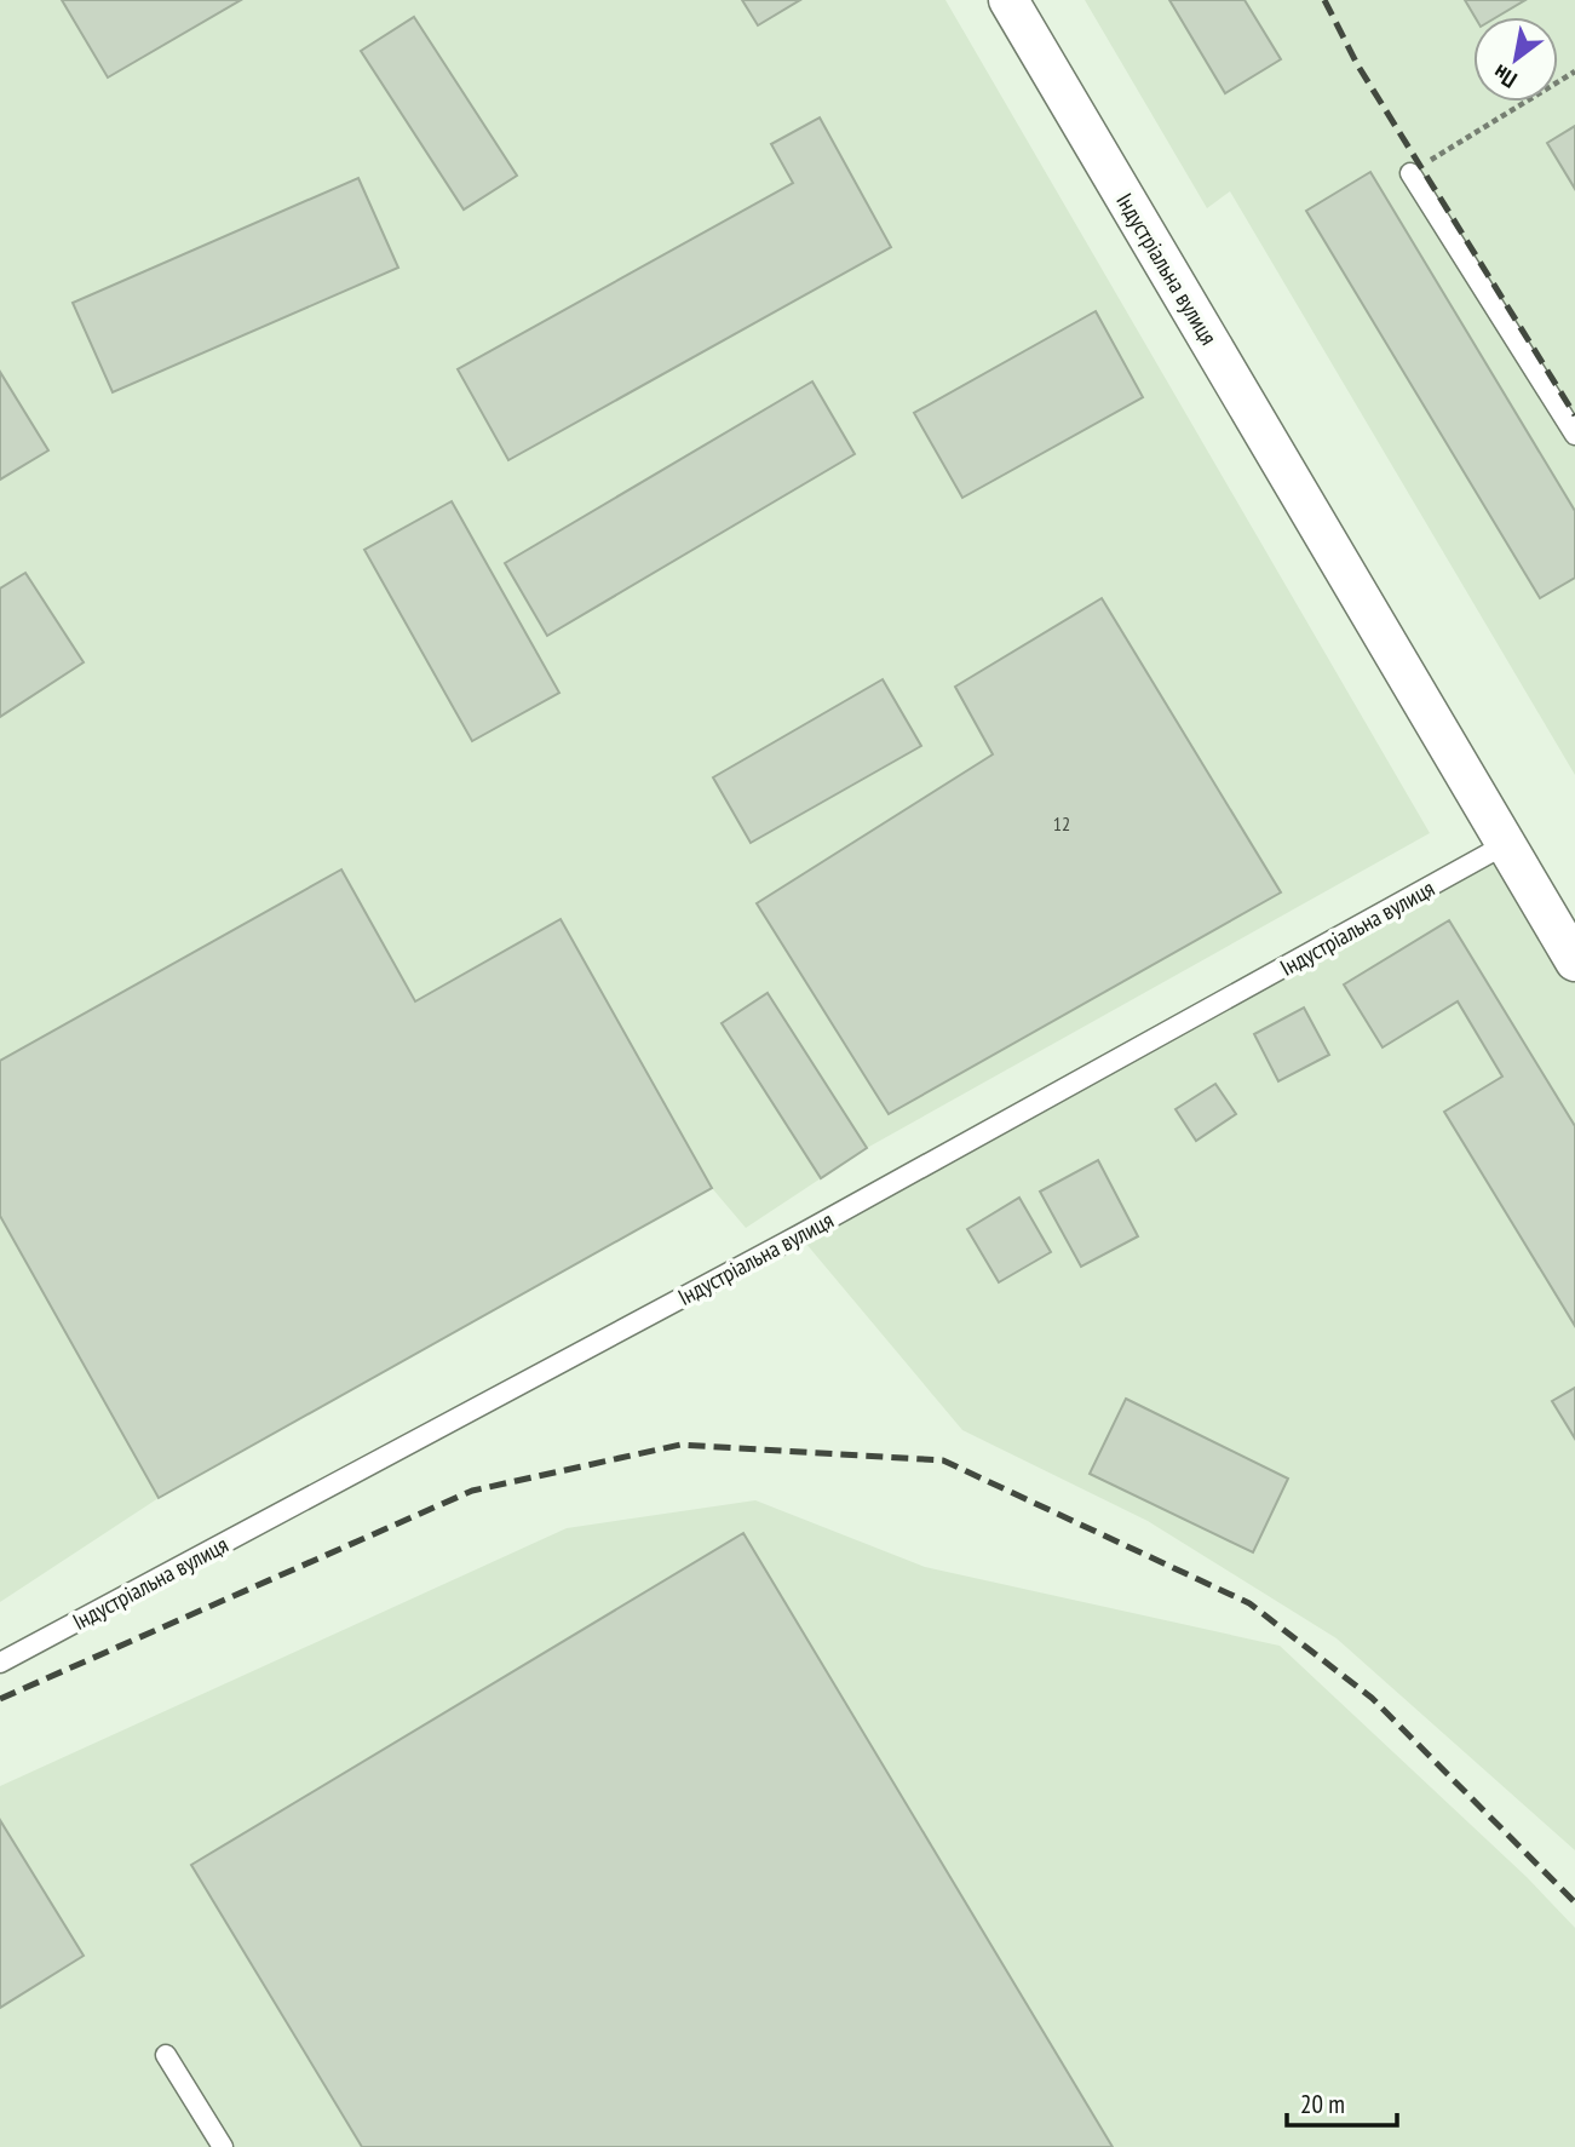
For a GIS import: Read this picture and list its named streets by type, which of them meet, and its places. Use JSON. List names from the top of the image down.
{
  "streets": {
    "street": ["Індустріальна вулиця"]
  },
  "house_numbers": ["12"],
  "scale_bar": "20 m",
  "north": "bottom left"
}
